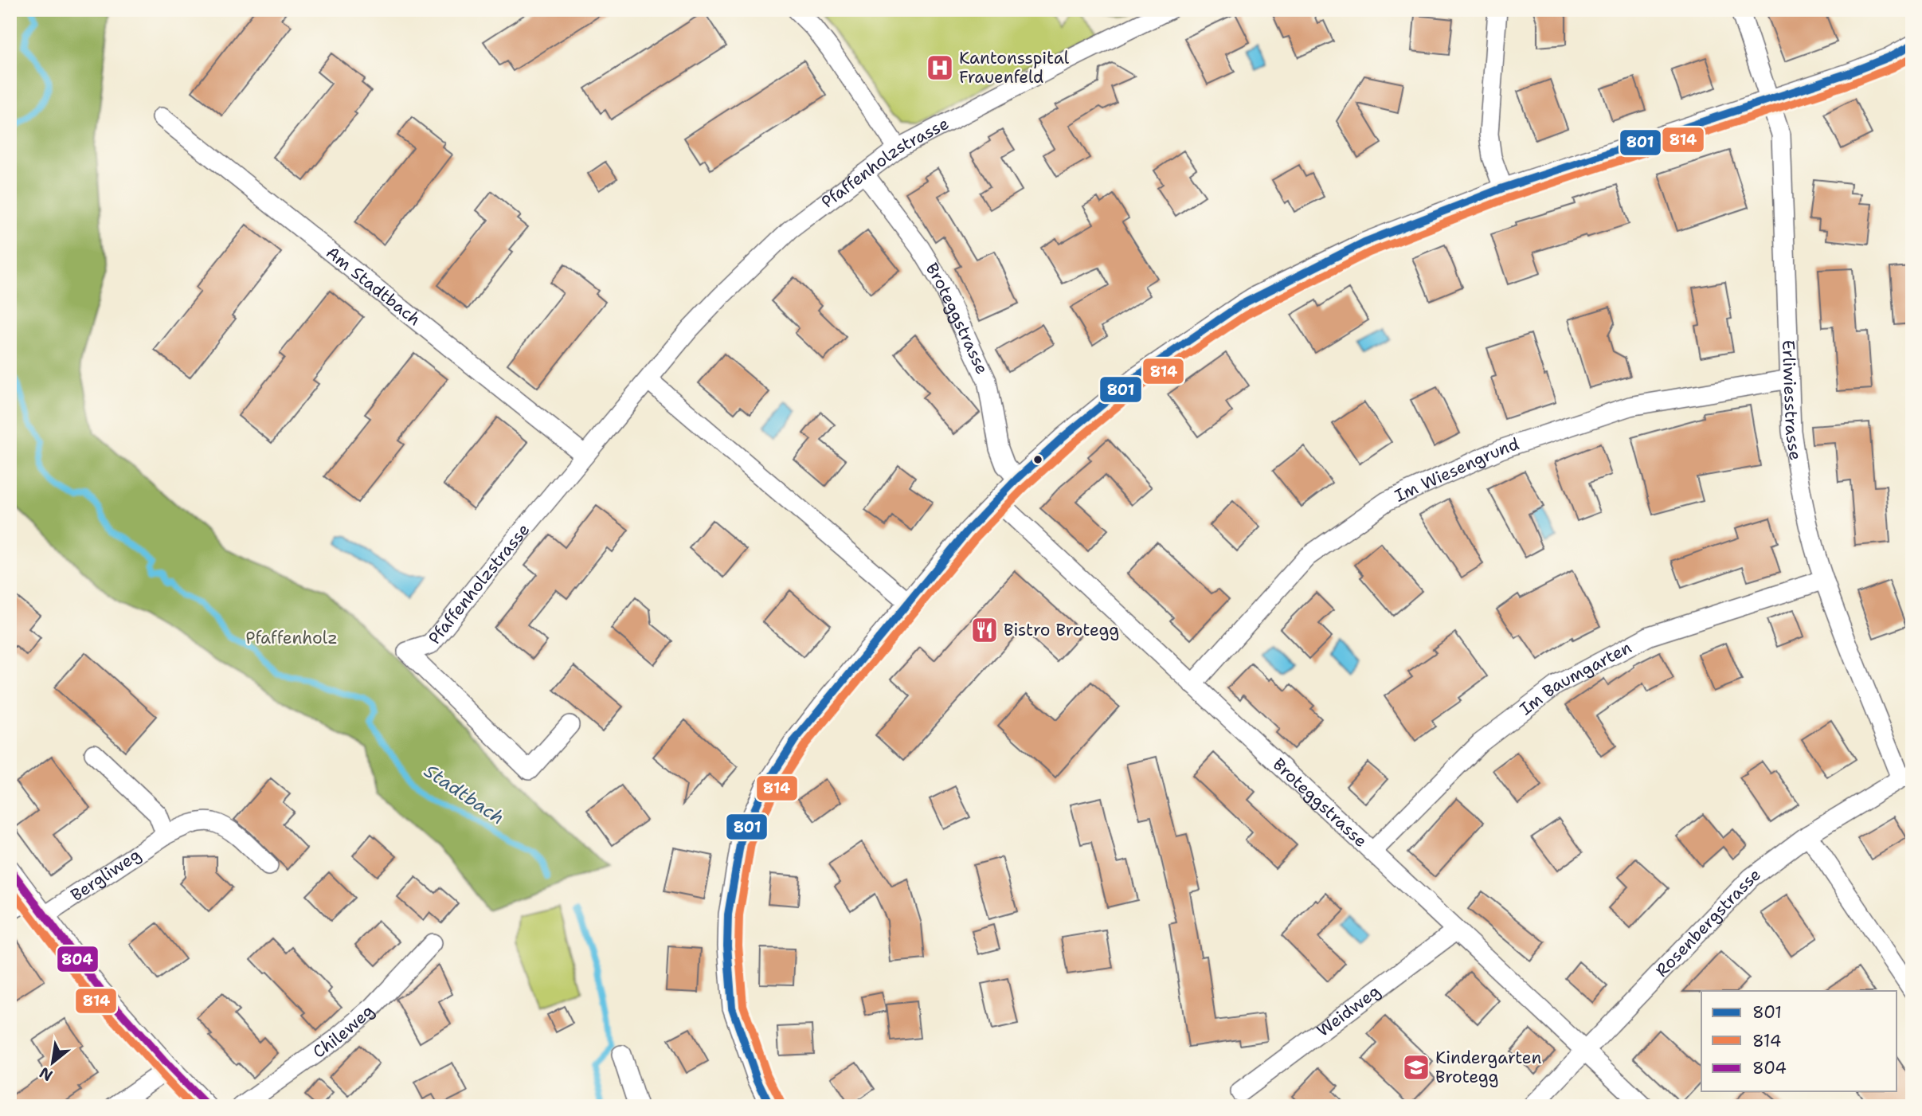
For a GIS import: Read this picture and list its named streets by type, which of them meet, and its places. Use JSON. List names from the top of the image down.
{
  "streets": {
    "street": [
      "Pfaffenholzstrasse",
      "Am Stadtbach",
      "Broteggstrasse",
      "Erliwiesstrasse",
      "Im Wiesengrund",
      "Im Baumgarten",
      "Bergliweg",
      "Rosenbergstrasse",
      "Weidweg",
      "Chileweg"
    ]
  },
  "crossings": [
    ["Pfaffenholzstrasse", "Am Stadtbach"],
    ["Pfaffenholzstrasse", "Broteggstrasse"],
    ["Broteggstrasse", "Im Wiesengrund"],
    ["Broteggstrasse", "Im Baumgarten"],
    ["Broteggstrasse", "Rosenbergstrasse"],
    ["Broteggstrasse", "Weidweg"],
    ["Erliwiesstrasse", "Im Wiesengrund"],
    ["Erliwiesstrasse", "Im Baumgarten"],
    ["Erliwiesstrasse", "Rosenbergstrasse"]
  ],
  "water": ["Stadtbach"],
  "parks": ["Pfaffenholz"],
  "places": {
    "hospital": ["Kantonsspital Frauenfeld"],
    "restaurant": ["Bistro Brotegg"],
    "school or university": ["Kindergarten Brotegg"]
  },
  "lines": ["transit line 801", "transit line 814", "transit line 804"],
  "legend": ["801", "814", "804"],
  "north": "bottom left"
}
